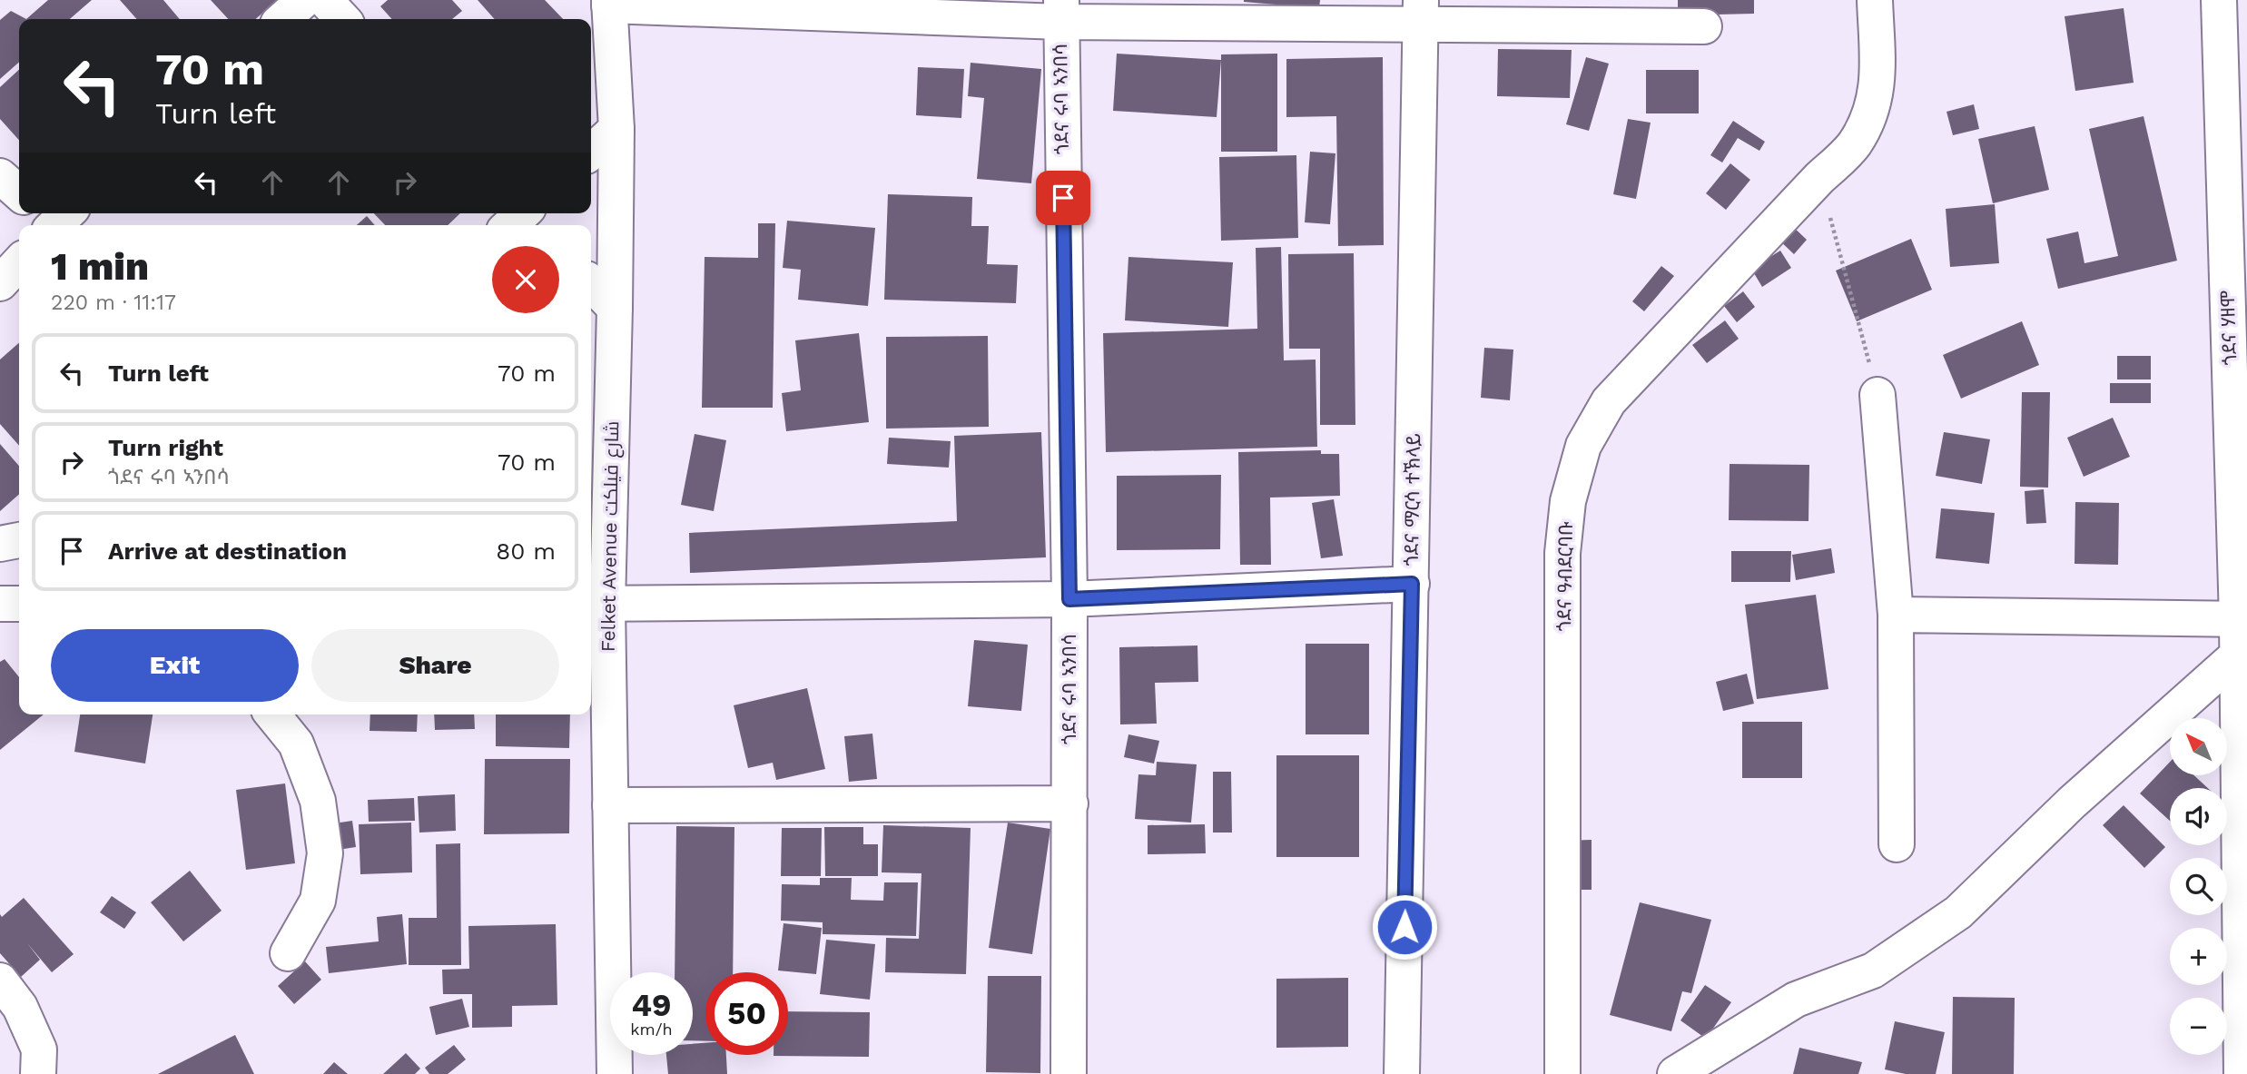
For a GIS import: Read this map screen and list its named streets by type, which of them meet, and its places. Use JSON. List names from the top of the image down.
{
  "streets": {
    "street": [
      "ጎደና ሩባ ኣንበሳ",
      "ጎደና ሃዘሞ",
      "ጎደና ማርሳ ተኽላይ",
      "Felket Avenue شارع فيلكت",
      "ጎደና ዓብደርባቡ"
    ]
  },
  "north": "top left",
  "page": {
    "turn": ["70 m", "Turn left"],
    "heading": ["1 min", "220 m · 11:17"],
    "list": [
      {
        "name": "Turn left",
        "value": "70 m"
      },
      {
        "name": "Turn right",
        "note": "ጎደና ሩባ ኣንበሳ",
        "value": "70 m"
      },
      {
        "name": "Arrive at destination",
        "value": "80 m"
      }
    ],
    "buttons": ["Exit", "Share"],
    "map_buttons": ["+", "−"],
    "speed": "49 km/h",
    "limit": "50"
  }
}
